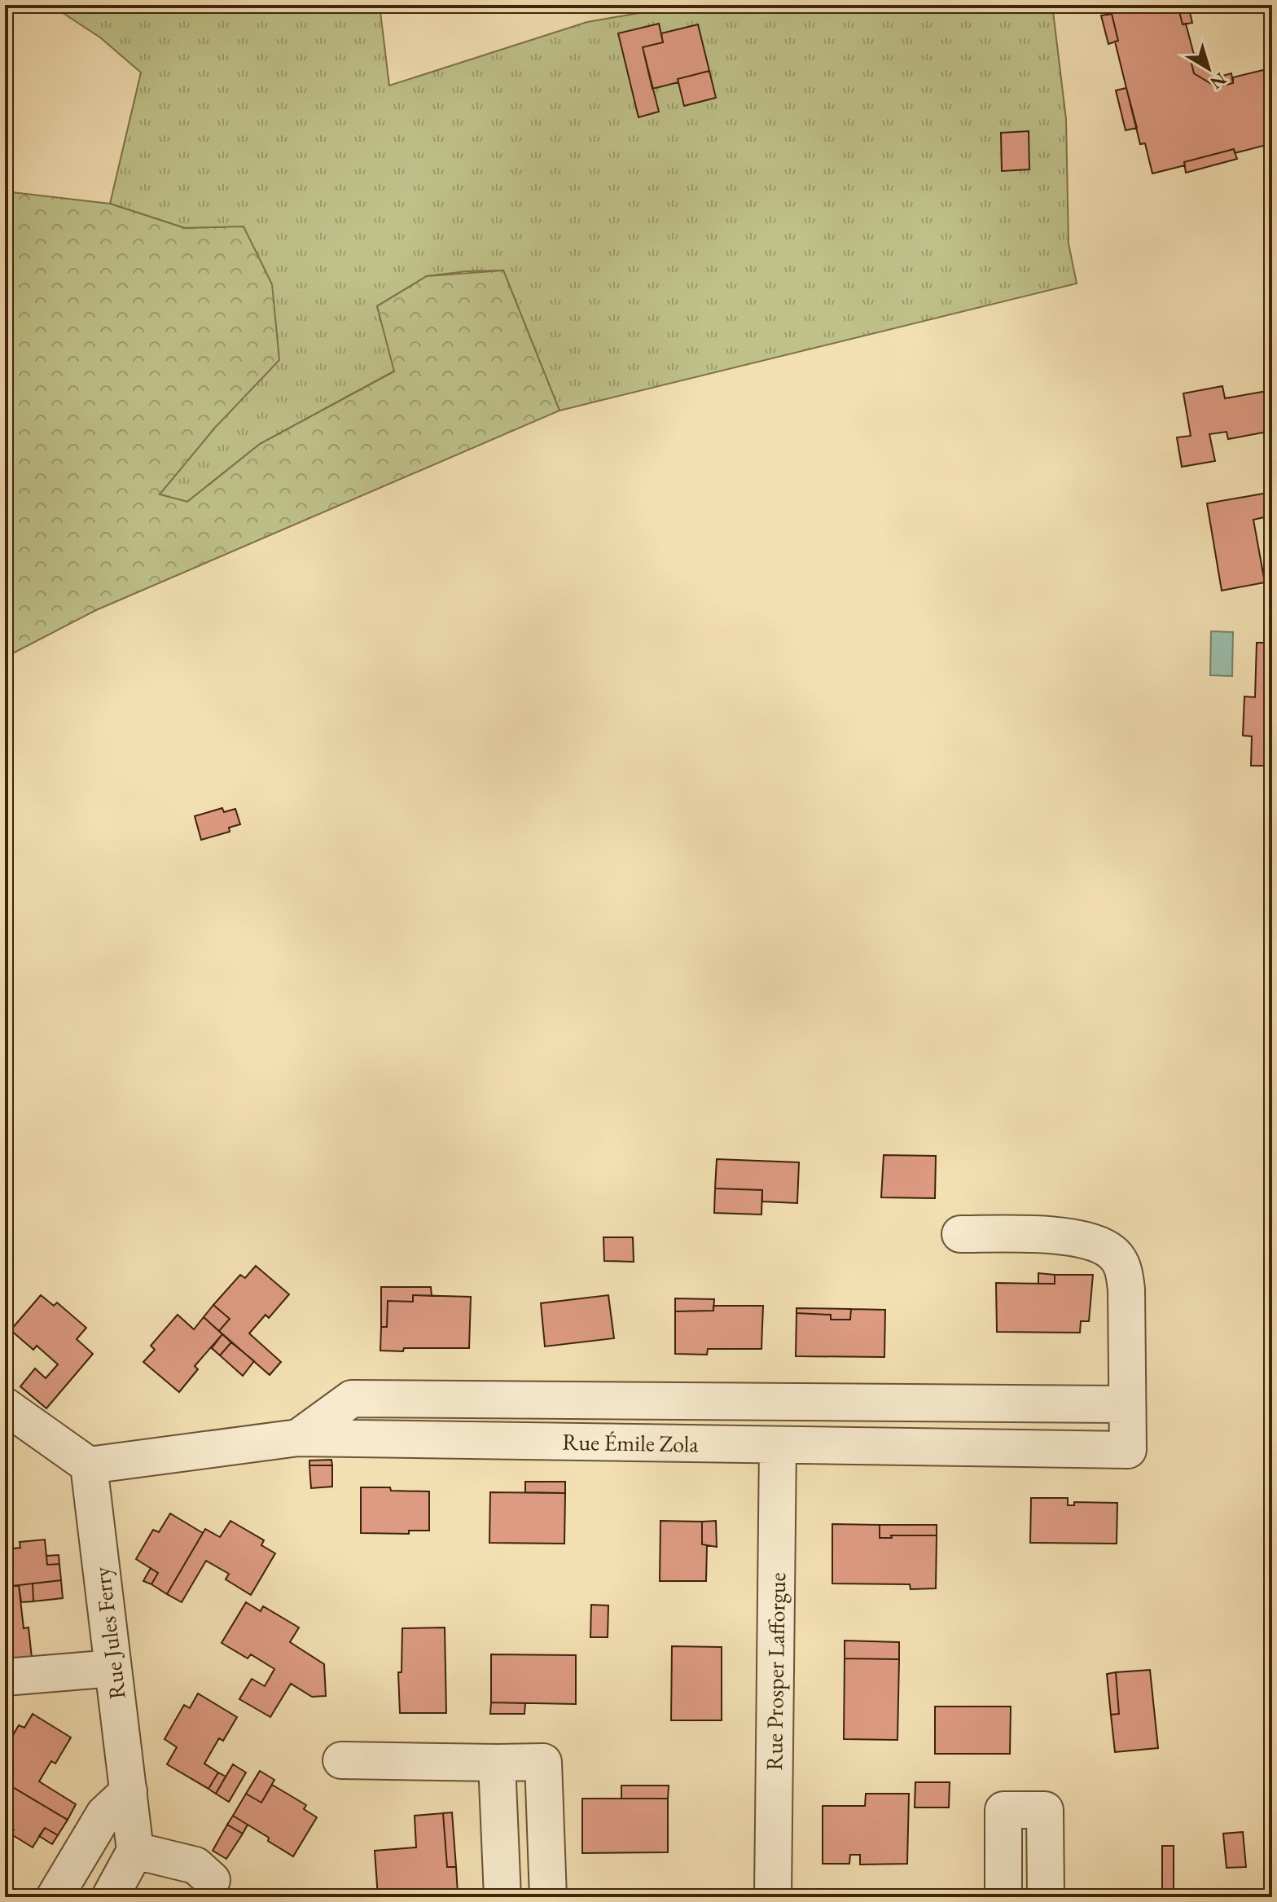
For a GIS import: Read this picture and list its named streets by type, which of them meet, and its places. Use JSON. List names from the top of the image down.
{
  "streets": {
    "street": ["Rue Émile Zola", "Rue Jules Ferry", "Rue Prosper Lafforgue"]
  },
  "crossings": [
    ["Rue Émile Zola", "Rue Jules Ferry"],
    ["Rue Émile Zola", "Rue Prosper Lafforgue"]
  ],
  "north": "bottom right"
}
